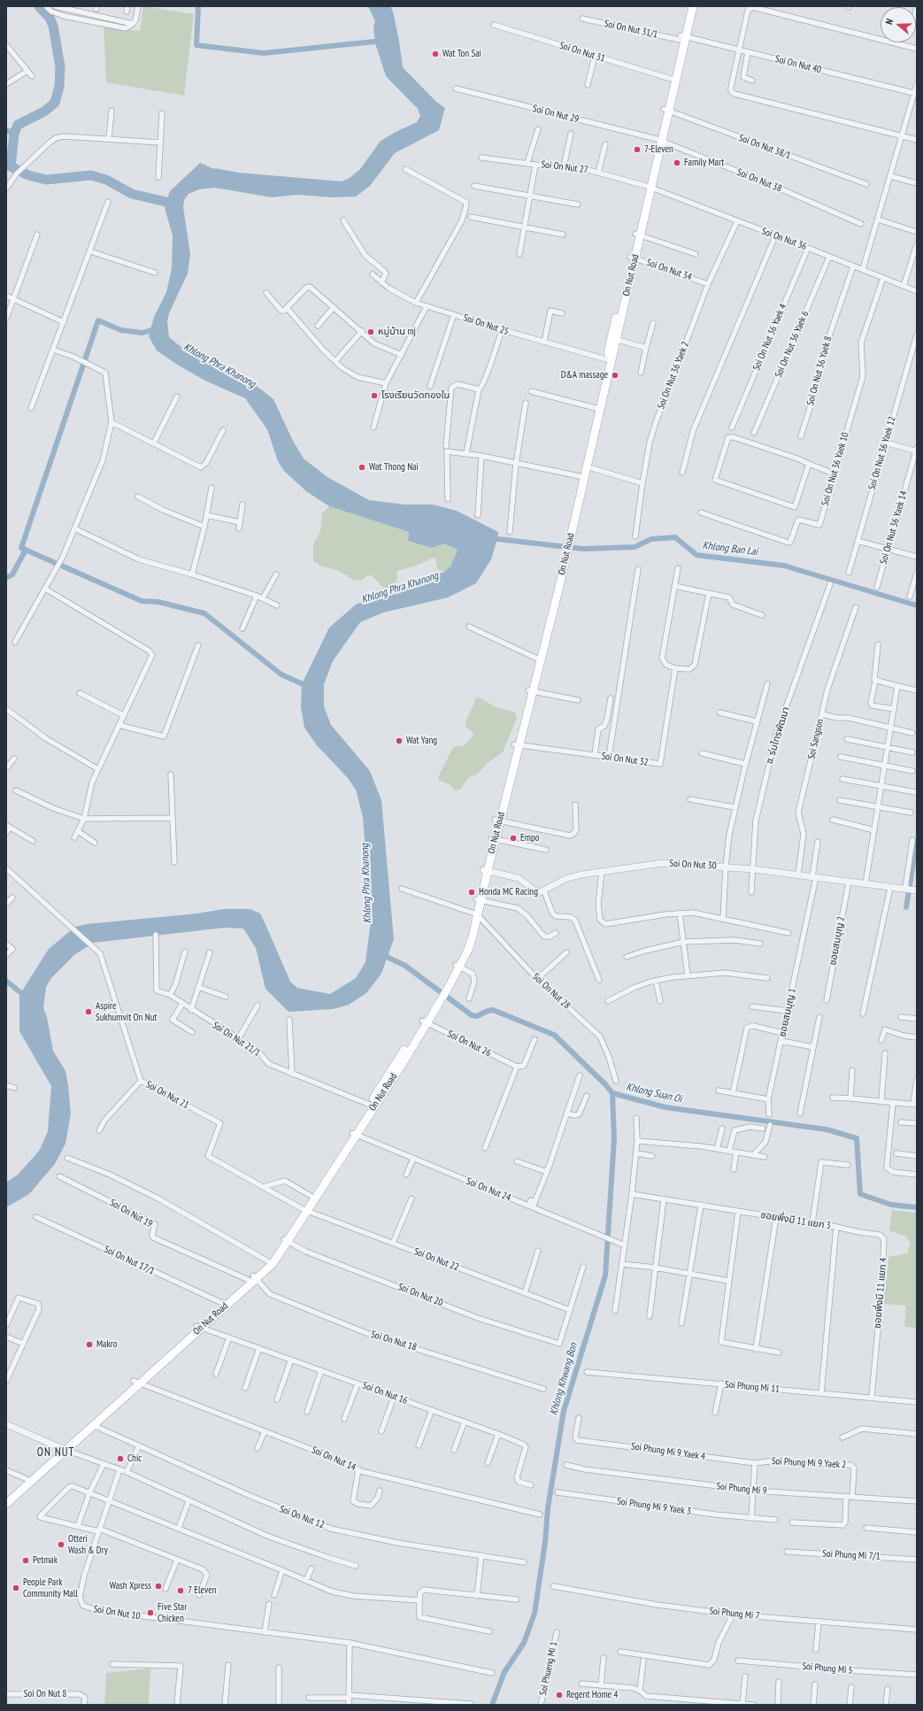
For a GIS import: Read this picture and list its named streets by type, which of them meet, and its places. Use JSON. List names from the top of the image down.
{
  "streets": {
    "main road": ["On Nut Road"],
    "street": [
      "Soi On Nut 31/1",
      "Soi On Nut 31",
      "Soi On Nut 40",
      "Soi On Nut 29",
      "Soi On Nut 38/1",
      "Soi On Nut 27",
      "Soi On Nut 38",
      "Soi On Nut 36",
      "Soi On Nut 34",
      "Soi On Nut 25",
      "Soi On Nut 36 Yaek 4",
      "Soi On Nut 36 Yaek 6",
      "Soi On Nut 36 Yaek 8",
      "Soi On Nut 36 Yaek 2",
      "Soi On Nut 36 Yaek 12",
      "Soi On Nut 36 Yaek 10",
      "Soi On Nut 36 Yaek 14",
      "ซ. ร่มไทรพัฒนา",
      "Soi Sangson",
      "Soi On Nut 32",
      "Soi On Nut 30",
      "ซอยสมบุญ 2",
      "Soi On Nut 28",
      "ซอยสมบุญ 1",
      "Soi On Nut 21/1",
      "Soi On Nut 26",
      "Soi On Nut 21",
      "Soi On Nut 24",
      "Soi On Nut 19",
      "ซอยพึ่งมี 11 แยก 3",
      "Soi On Nut 22",
      "Soi On Nut 17/1",
      "ซอยพึ่งมี 11 แยก 4",
      "Soi On Nut 20",
      "Soi On Nut 18",
      "Soi Phung Mi 11",
      "Soi On Nut 16",
      "Soi Phung Mi 9 Yaek 4",
      "Soi On Nut 14",
      "Soi Phung Mi 9 Yaek 2",
      "Soi Phung Mi 9",
      "Soi Phung Mi 9 Yaek 3",
      "Soi On Nut 12",
      "Soi Phung Mi 7/1",
      "Soi On Nut 10",
      "Soi Phung Mi 7",
      "Soi Phueng Mi 1",
      "Soi Phung Mi 5",
      "Soi On Nut 8"
    ]
  },
  "crossings": [
    ["Soi On Nut 31/1", "Soi On Nut 40"],
    ["Soi On Nut 31/1", "On Nut Road"],
    ["Soi On Nut 31", "On Nut Road"],
    ["Soi On Nut 40", "On Nut Road"],
    ["Soi On Nut 29", "Soi On Nut 38"],
    ["Soi On Nut 29", "On Nut Road"],
    ["Soi On Nut 38/1", "On Nut Road"],
    ["Soi On Nut 27", "Soi On Nut 36"],
    ["Soi On Nut 27", "On Nut Road"],
    ["Soi On Nut 38", "On Nut Road"],
    ["Soi On Nut 36", "On Nut Road"],
    ["Soi On Nut 36", "Soi On Nut 36 Yaek 4"],
    ["Soi On Nut 36", "Soi On Nut 36 Yaek 6"],
    ["Soi On Nut 36", "Soi On Nut 36 Yaek 8"],
    ["Soi On Nut 36", "Soi On Nut 36 Yaek 2"],
    ["Soi On Nut 36", "Soi On Nut 36 Yaek 10"],
    ["Soi On Nut 34", "On Nut Road"],
    ["Soi On Nut 34", "Soi On Nut 36 Yaek 2"],
    ["On Nut Road", "Soi On Nut 25"],
    ["On Nut Road", "Soi On Nut 32"],
    ["On Nut Road", "Soi On Nut 28"],
    ["On Nut Road", "Soi On Nut 21/1"],
    ["On Nut Road", "Soi On Nut 26"],
    ["On Nut Road", "Soi On Nut 21"],
    ["On Nut Road", "Soi On Nut 24"],
    ["On Nut Road", "Soi On Nut 19"],
    ["On Nut Road", "Soi On Nut 22"],
    ["On Nut Road", "Soi On Nut 17/1"],
    ["On Nut Road", "Soi On Nut 20"],
    ["On Nut Road", "Soi On Nut 18"],
    ["On Nut Road", "Soi On Nut 16"],
    ["On Nut Road", "Soi On Nut 14"],
    ["On Nut Road", "Soi On Nut 12"],
    ["ซ. ร่มไทรพัฒนา", "Soi On Nut 30"],
    ["Soi Sangson", "Soi On Nut 30"],
    ["Soi On Nut 30", "ซอยสมบุญ 2"],
    ["Soi On Nut 30", "ซอยสมบุญ 1"],
    ["Soi On Nut 21", "Soi On Nut 22"],
    ["Soi On Nut 19", "Soi On Nut 18"],
    ["ซอยพึ่งมี 11 แยก 3", "ซอยพึ่งมี 11 แยก 4"],
    ["ซอยพึ่งมี 11 แยก 3", "Soi Phung Mi 11"],
    ["Soi On Nut 22", "Soi On Nut 20"],
    ["ซอยพึ่งมี 11 แยก 4", "Soi Phung Mi 11"],
    ["Soi Phung Mi 9 Yaek 4", "Soi Phung Mi 9 Yaek 2"],
    ["Soi Phung Mi 9 Yaek 2", "Soi Phung Mi 9"]
  ],
  "districts": ["ON NUT"],
  "water": [
    "Khlong Phra Khanong",
    "Khlong Ban Lai",
    "Khlong Suan Oi",
    "Khlong Khwang Bon"
  ],
  "places": [
    "Wat Ton Sai",
    "7-Eleven",
    "Family Mart",
    "หมู่บ้าน mj",
    "D&A massage",
    "โรงเรียนวัดทองใน",
    "Wat Thong Nai",
    "Wat Yang",
    "Empo",
    "Honda MC Racing",
    "Aspire Sukhumvit On Nut",
    "Makro",
    "Chic",
    "Otteri Wash & Dry",
    "Petmak",
    "Wash Xpress",
    "People Park Community Mall",
    "7 Eleven",
    "Five Star Chicken",
    "Regent Home 4"
  ],
  "north": "left"
}
